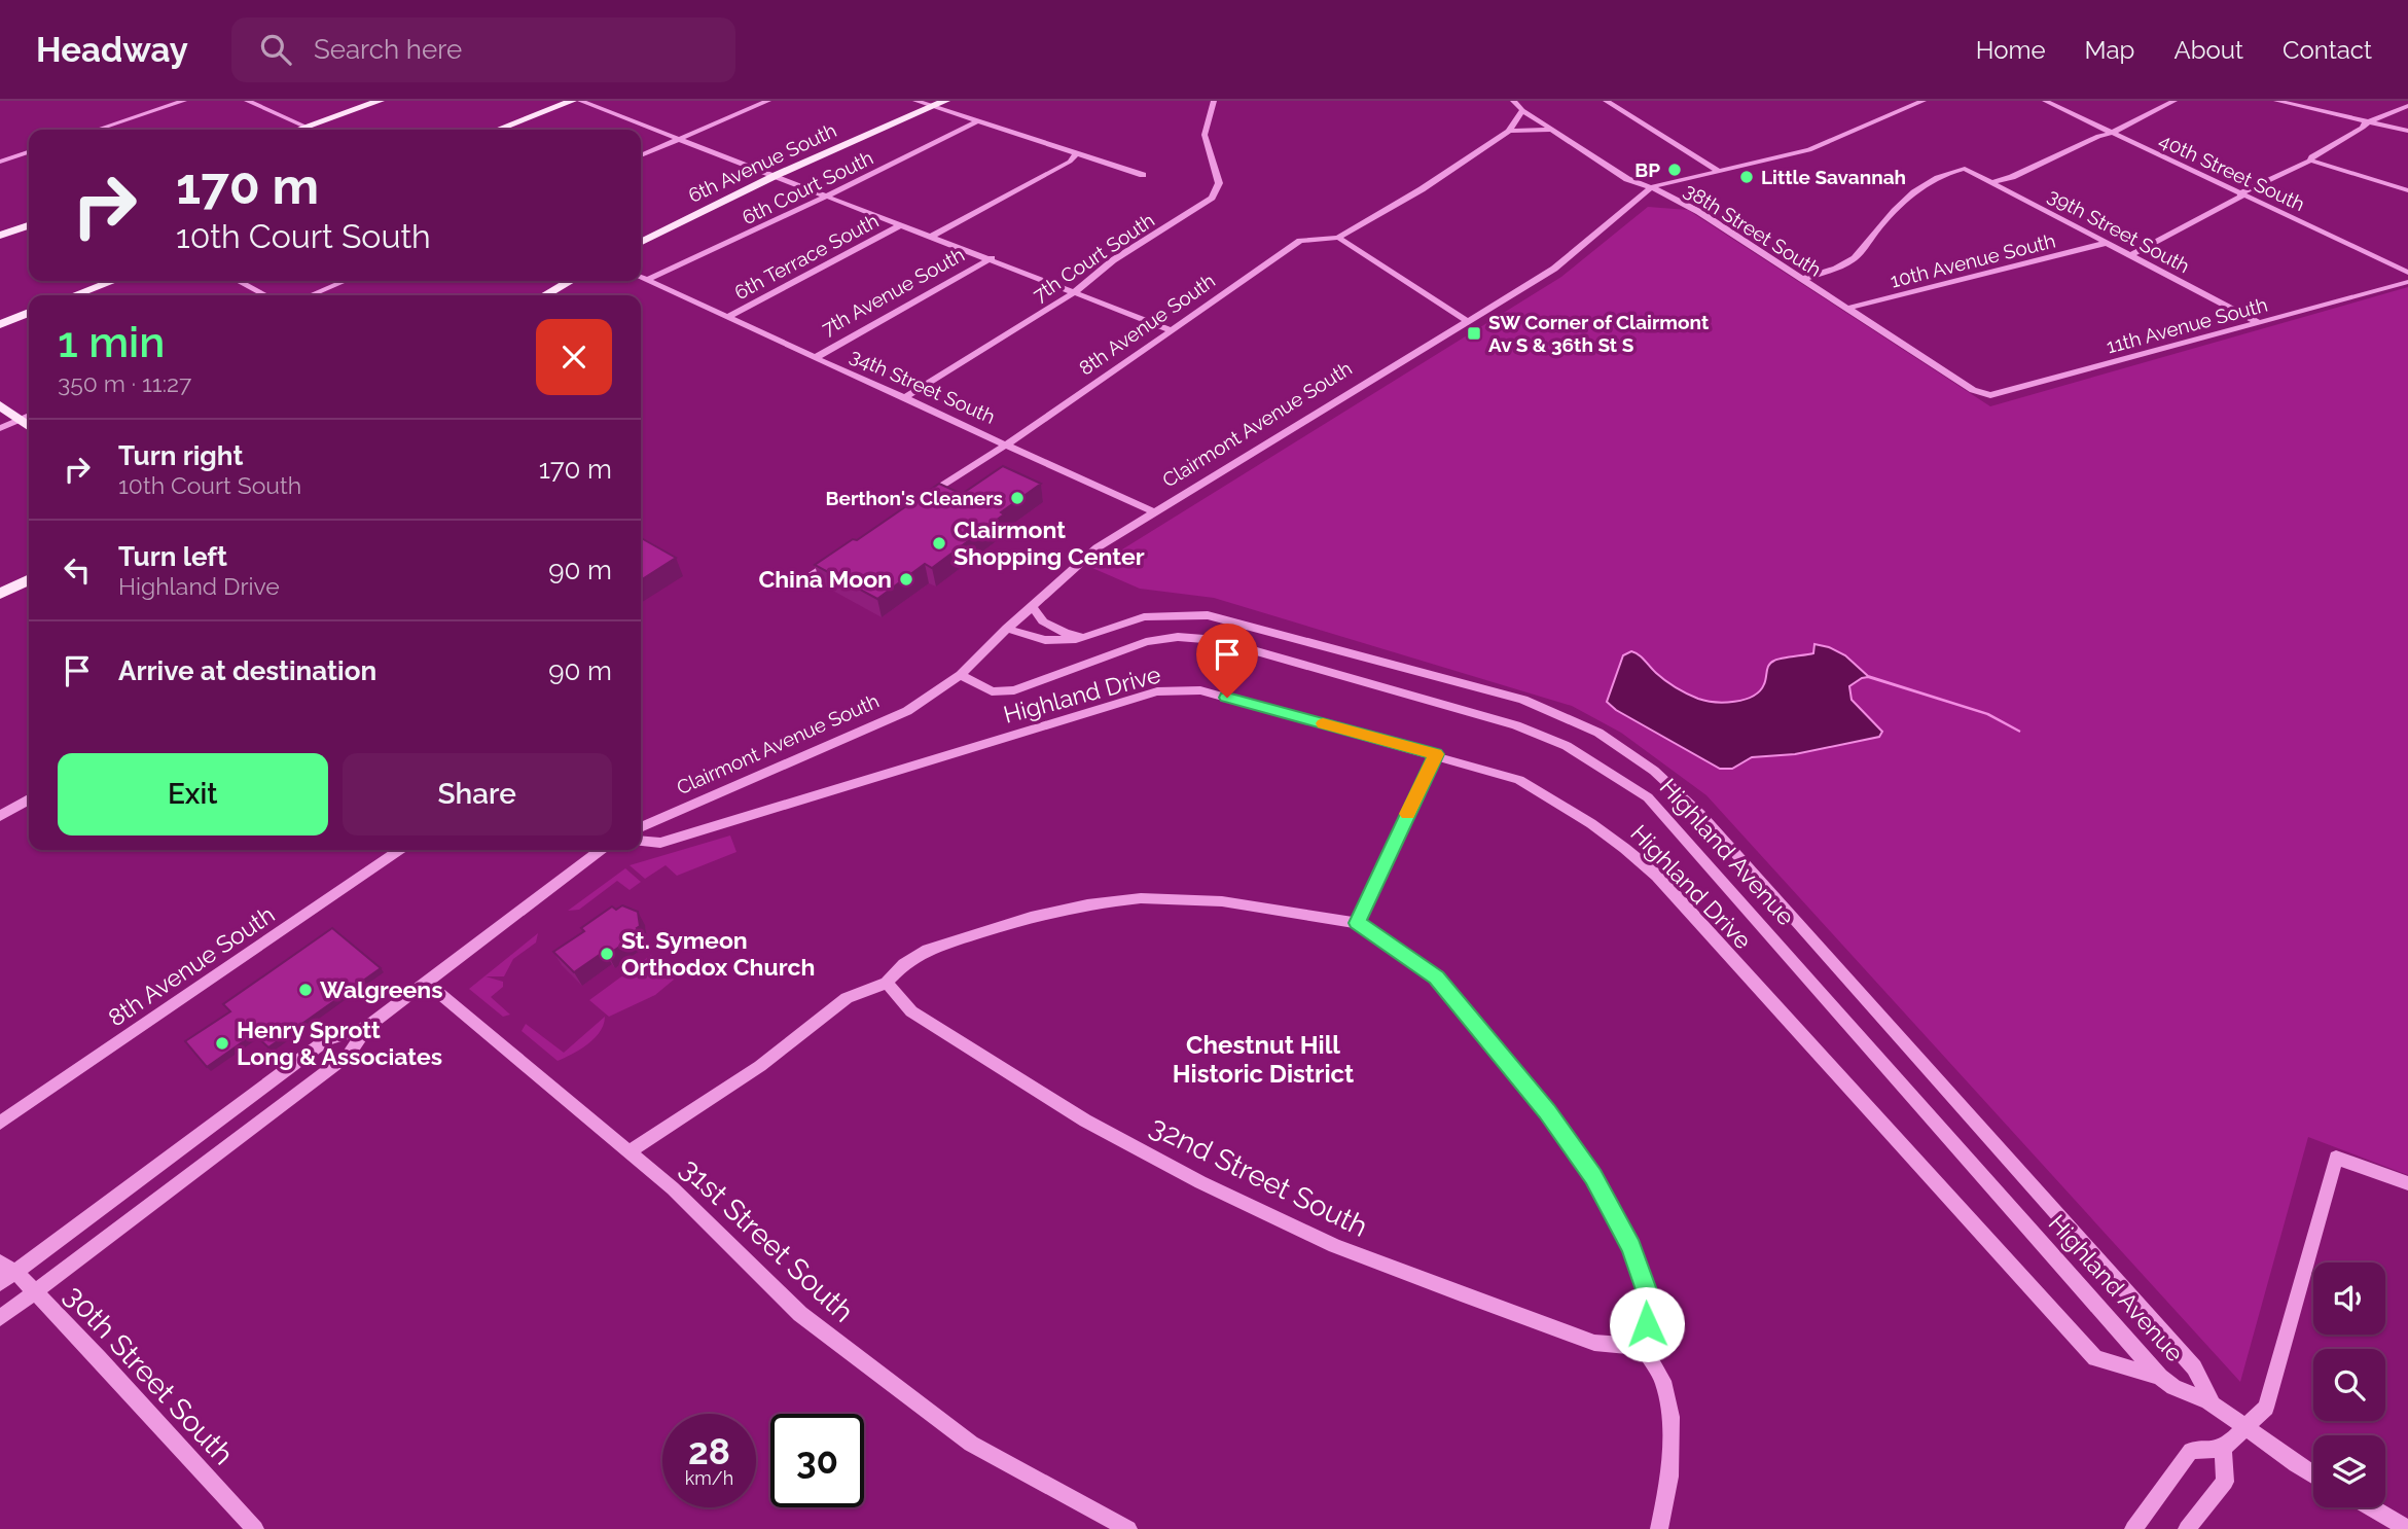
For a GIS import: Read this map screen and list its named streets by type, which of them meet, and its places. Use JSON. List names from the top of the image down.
{
  "streets": {
    "main road": ["6th Avenue South"],
    "street": [
      "40th Street South",
      "6th Court South",
      "38th Street South",
      "39th Street South",
      "6th Terrace South",
      "7th Court South",
      "10th Avenue South",
      "7th Avenue South",
      "8th Avenue South",
      "11th Avenue South",
      "34th Street South",
      "Clairmont Avenue South",
      "Highland Drive",
      "Highland Avenue",
      "32nd Street South",
      "31st Street South",
      "30th Street South"
    ]
  },
  "crossings": [
    ["6th Court South", "34th Street South"],
    ["38th Street South", "39th Street South"],
    ["38th Street South", "10th Avenue South"],
    ["38th Street South", "8th Avenue South"],
    ["38th Street South", "11th Avenue South"],
    ["38th Street South", "Clairmont Avenue South"],
    ["39th Street South", "10th Avenue South"],
    ["39th Street South", "11th Avenue South"],
    ["6th Terrace South", "34th Street South"],
    ["7th Court South", "34th Street South"],
    ["7th Avenue South", "34th Street South"],
    ["8th Avenue South", "34th Street South"],
    ["34th Street South", "Clairmont Avenue South"],
    ["Clairmont Avenue South", "Highland Avenue"],
    ["Highland Drive", "Highland Avenue"]
  ],
  "districts": ["Chestnut Hill Historic District"],
  "places": {
    "other": [
      "BP",
      "Little Savannah",
      "Berthon's Cleaners",
      "Clairmont Shopping Center",
      "China Moon",
      "St. Symeon Orthodox Church",
      "Walgreens",
      "Henry Sprott Long & Associates"
    ],
    "transit": ["SW Corner of Clairmont Av S & 36th St S"]
  },
  "page": {
    "header": "Headway",
    "search": "Search here",
    "nav": [
      "Home",
      "Map",
      "About",
      "Contact"
    ],
    "turn": ["170 m", "10th Court South"],
    "heading": ["1 min", "350 m · 11:27"],
    "list": [
      {
        "name": "Turn right",
        "note": "10th Court South",
        "value": "170 m"
      },
      {
        "name": "Turn left",
        "note": "Highland Drive",
        "value": "90 m"
      },
      {
        "name": "Arrive at destination",
        "value": "90 m"
      }
    ],
    "buttons": ["Exit", "Share"],
    "speed": "28 km/h",
    "limit": "30"
  }
}
